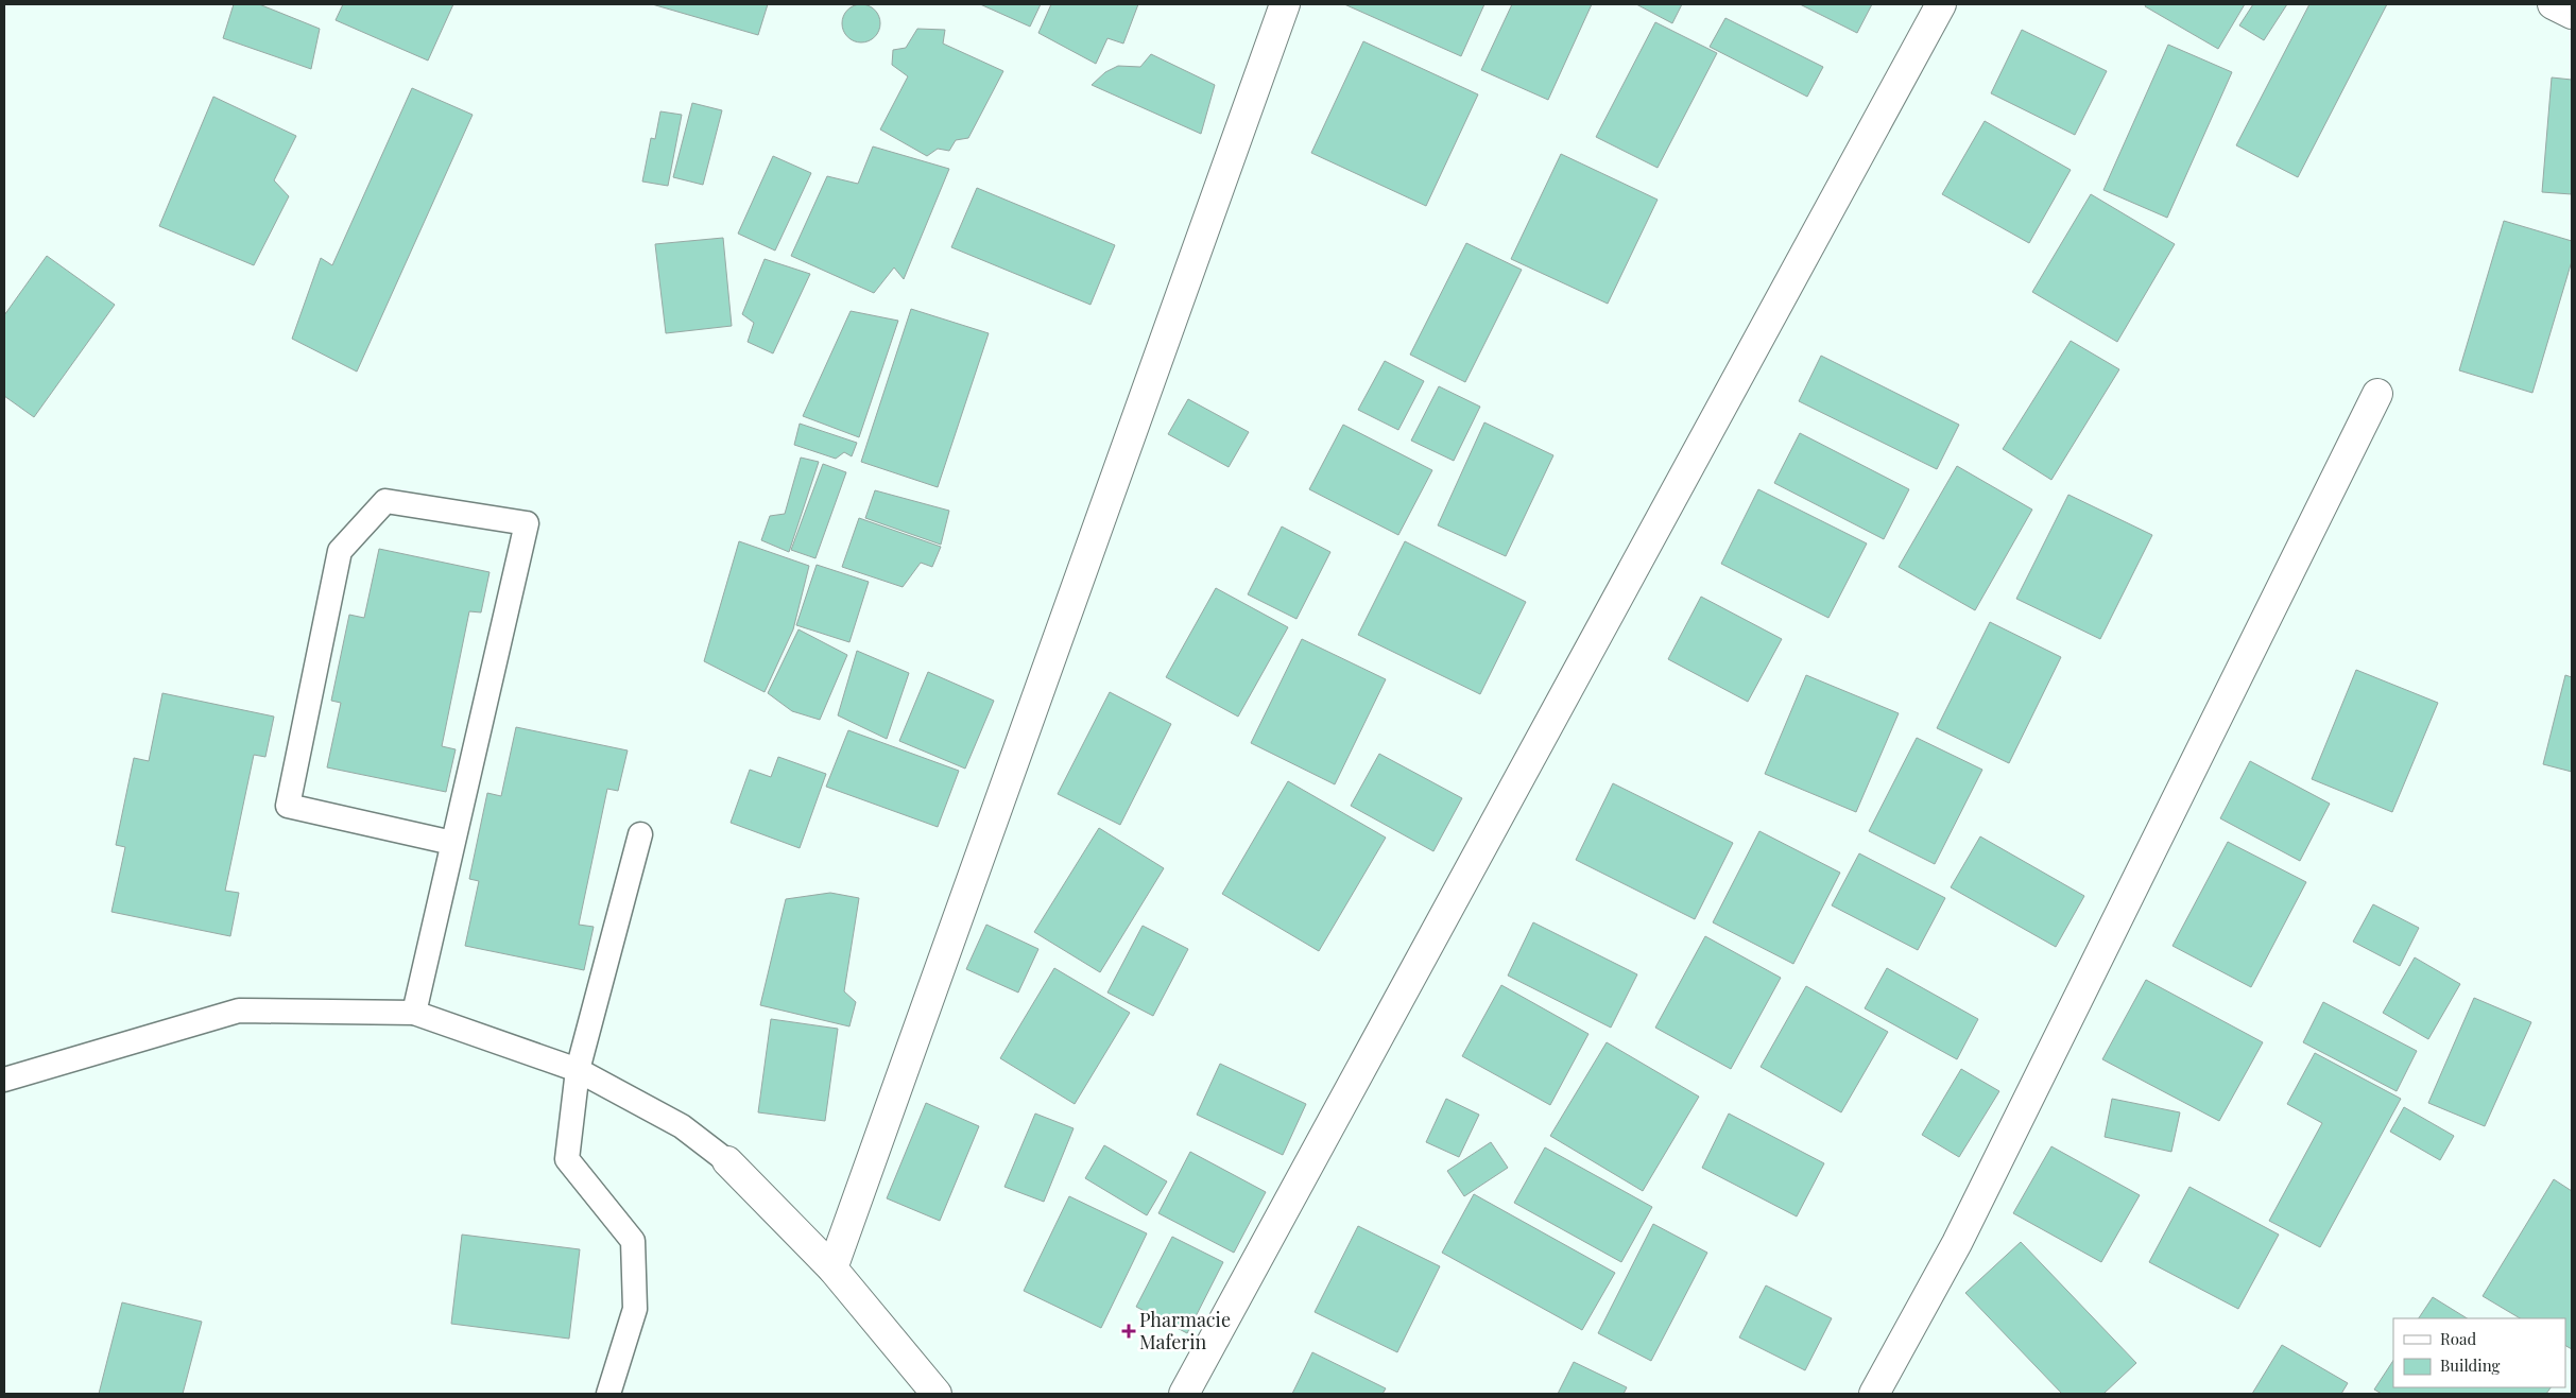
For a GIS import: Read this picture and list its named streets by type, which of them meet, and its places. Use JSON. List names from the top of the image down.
{
  "places": {
    "health": ["Pharmacie Maferin"]
  },
  "legend": ["Road", "Building"]
}
